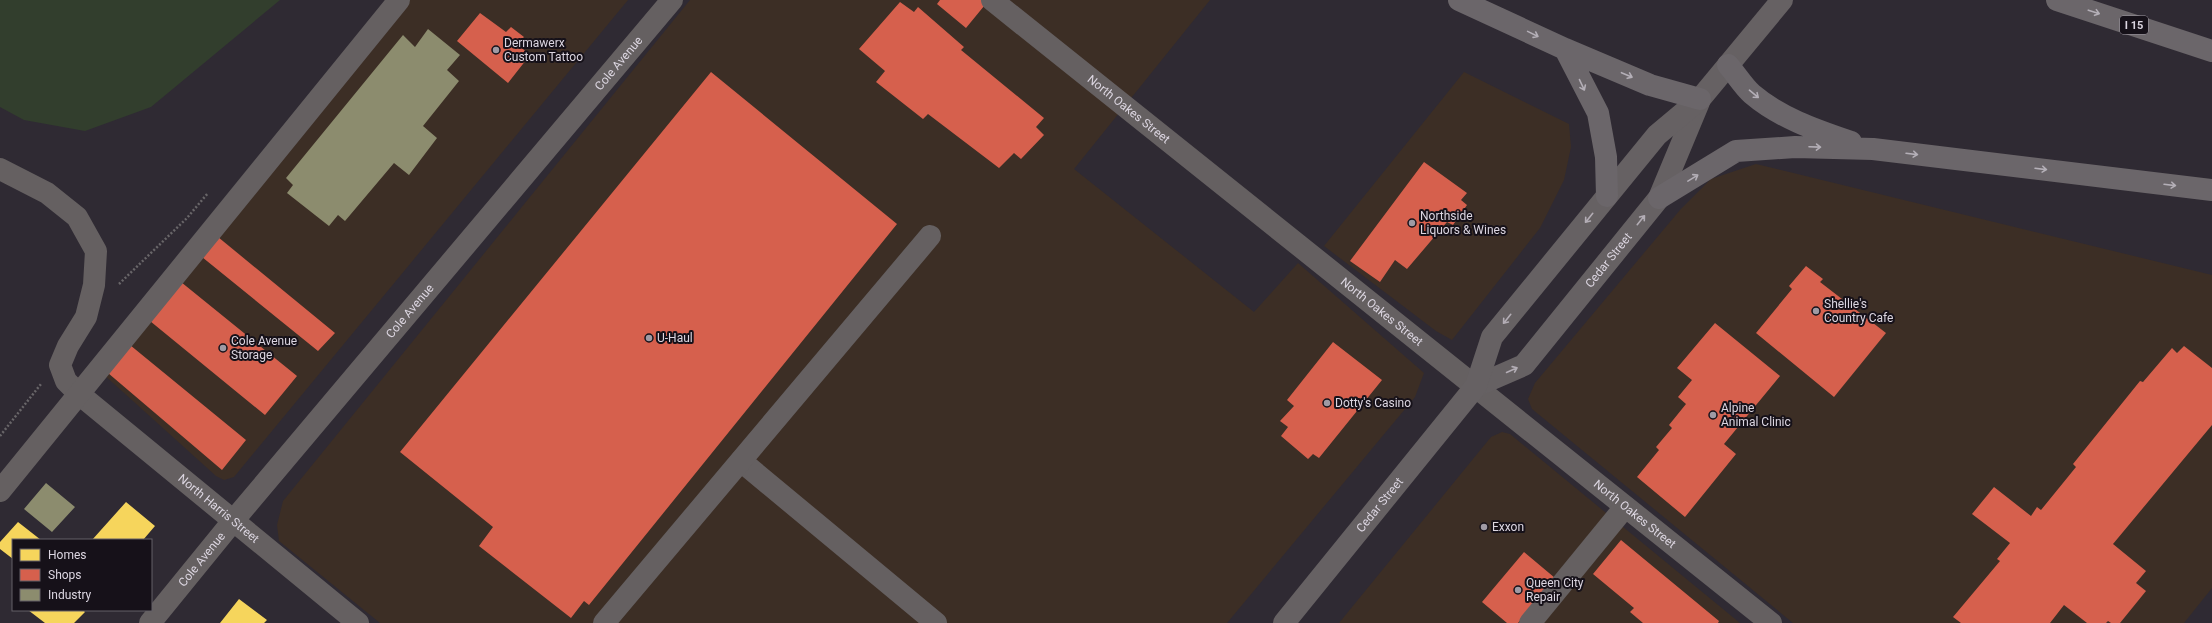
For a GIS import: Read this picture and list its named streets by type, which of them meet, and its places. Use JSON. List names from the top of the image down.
{
  "streets": {
    "highway": ["I 15"],
    "main road": ["Cedar Street"],
    "street": ["Cole Avenue", "North Oakes Street", "North Harris Street"]
  },
  "crossings": [
    ["Cole Avenue", "North Harris Street"],
    ["North Oakes Street", "Cedar Street"]
  ],
  "places": [
    "Dermawerx Custom Tattoo",
    "Northside Liquors & Wines",
    "Shellie's Country Cafe",
    "U-Haul",
    "Cole Avenue Storage",
    "Dotty's Casino",
    "Alpine Animal Clinic",
    "Exxon",
    "Queen City Repair"
  ],
  "legend": ["Homes", "Shops", "Industry"]
}
